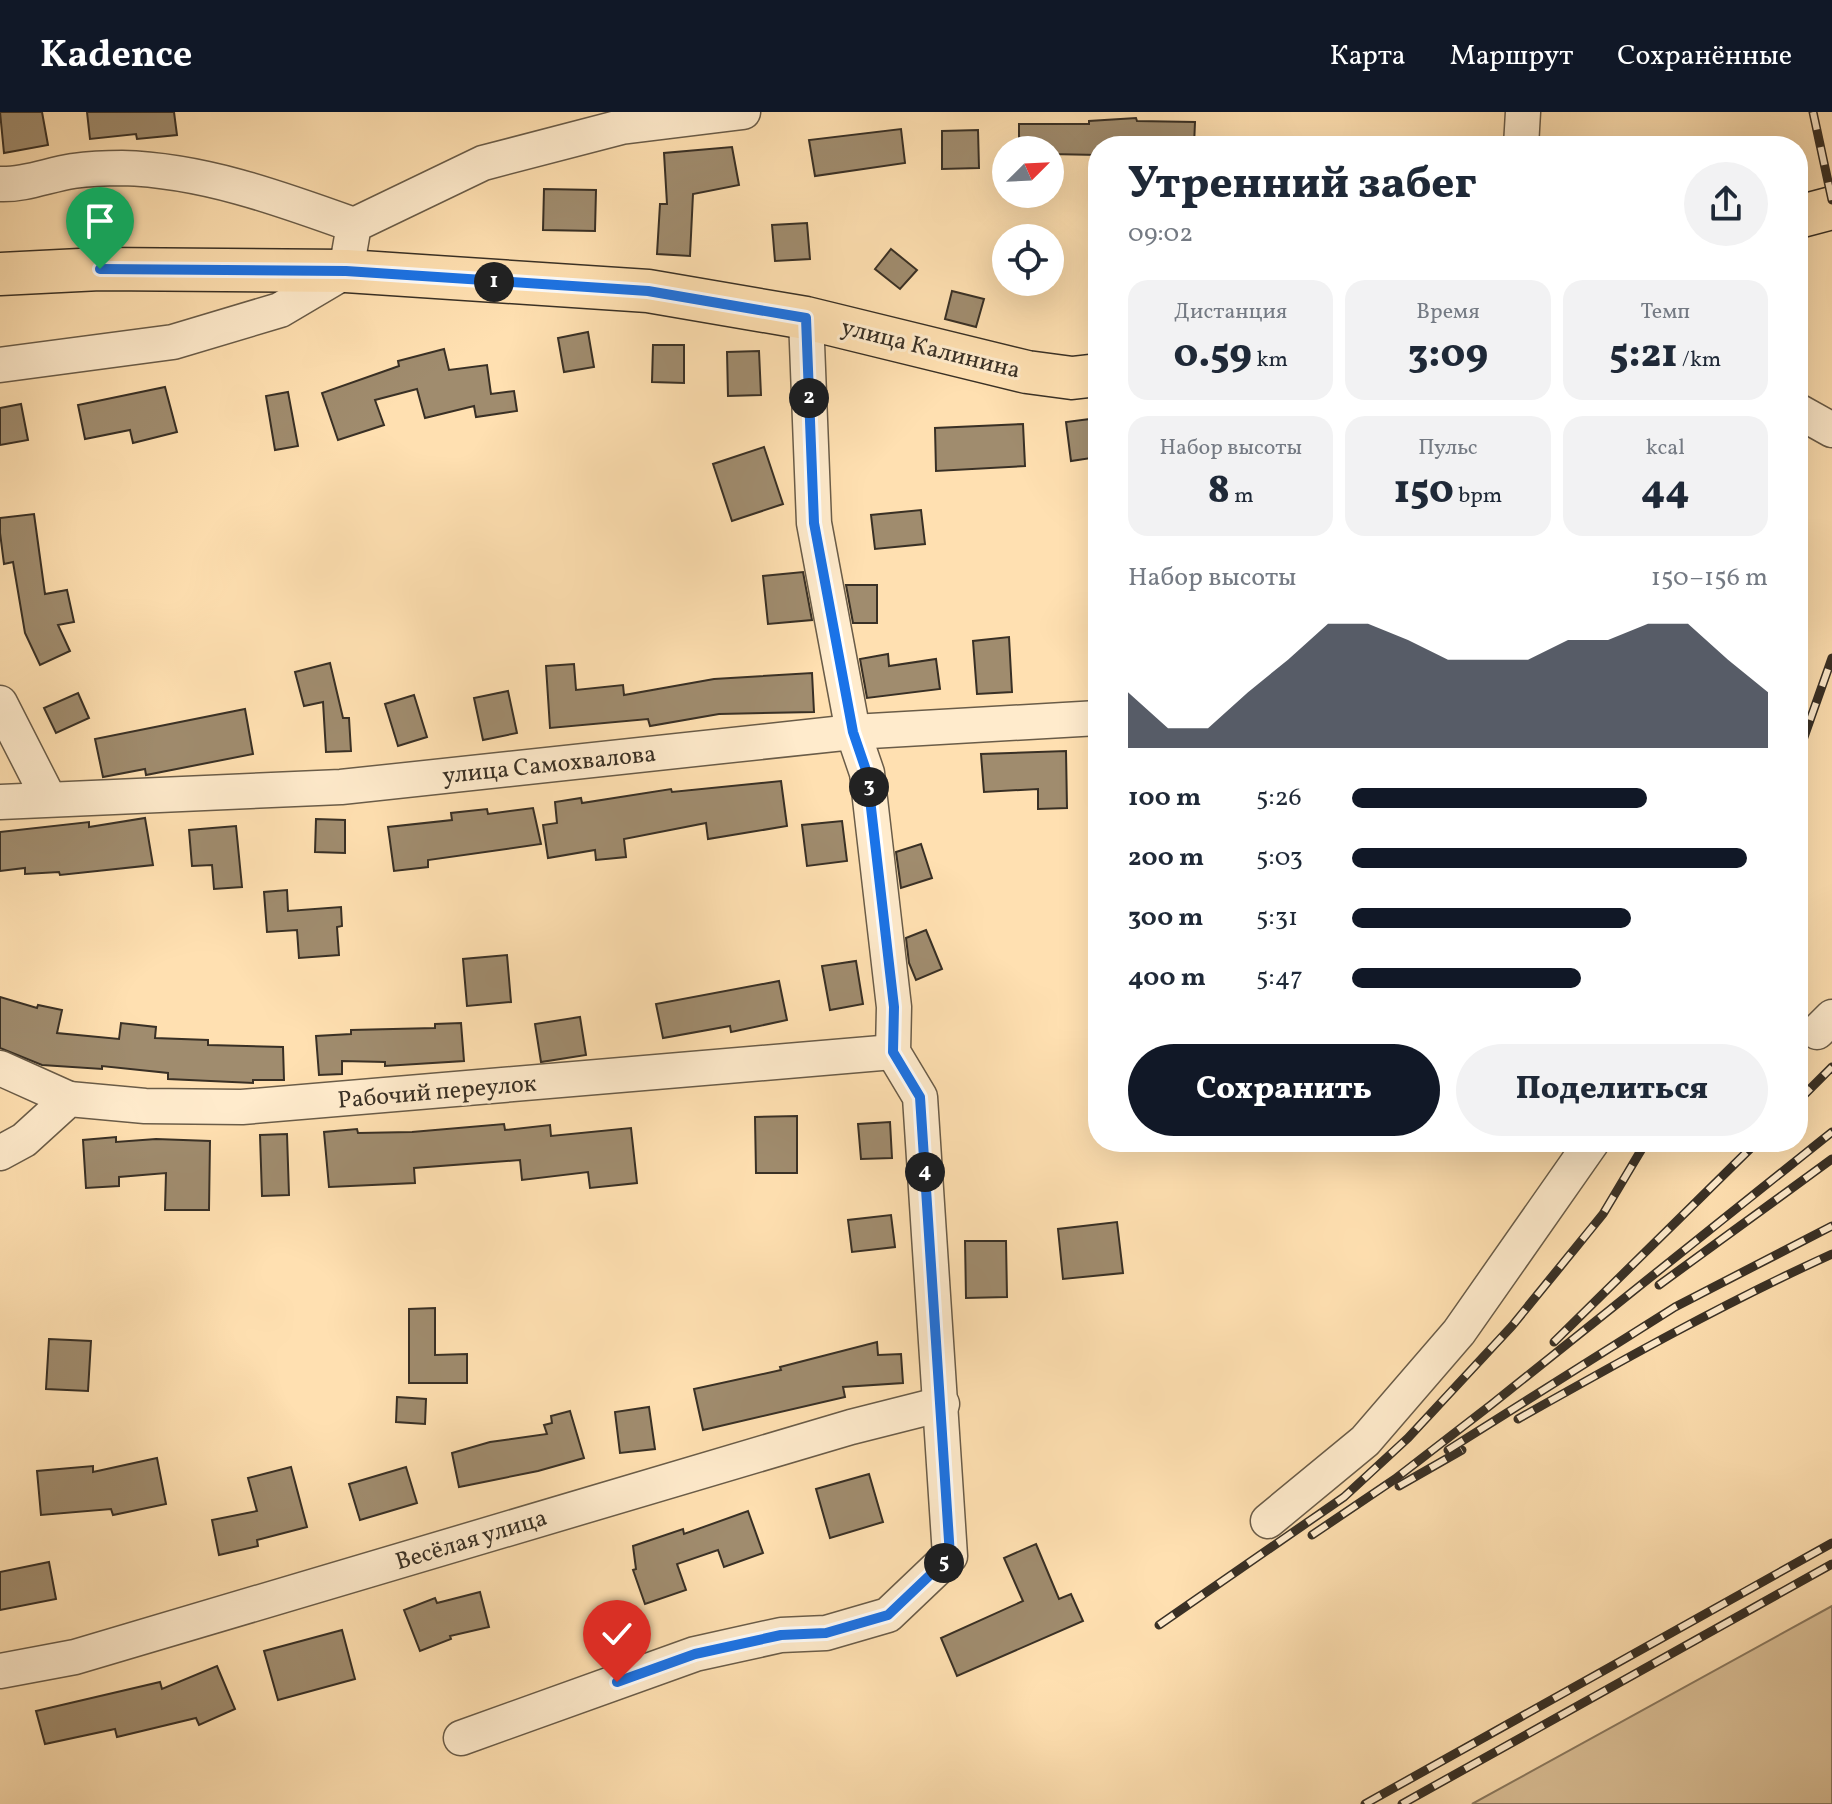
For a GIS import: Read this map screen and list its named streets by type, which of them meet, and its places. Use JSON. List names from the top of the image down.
{
  "streets": {
    "main road": ["улица Калинина"],
    "street": ["улица Самохвалова", "Рабочий переулок", "Весёлая улица"]
  },
  "north": "top right",
  "page": {
    "header": "Kadence",
    "nav": ["Карта", "Маршрут", "Сохранённые"],
    "heading": ["Утренний забег", "09:02"],
    "pins": [
      "1",
      "2",
      "3",
      "4",
      "5"
    ],
    "stats": [
      ["Дистанция", "0.59 km"],
      ["Время", "3:09"],
      ["Темп", "5:21 /km"],
      ["Набор высоты", "8 m"],
      ["Пульс", "150 bpm"],
      ["kcal", "44"]
    ],
    "chart": ["Набор высоты", "150–156 m"],
    "list": [
      {
        "name": "100 m",
        "note": "5:26"
      },
      {
        "name": "200 m",
        "note": "5:03"
      },
      {
        "name": "300 m",
        "note": "5:31"
      },
      {
        "name": "400 m",
        "note": "5:47"
      }
    ],
    "buttons": ["Сохранить", "Поделиться"]
  }
}
